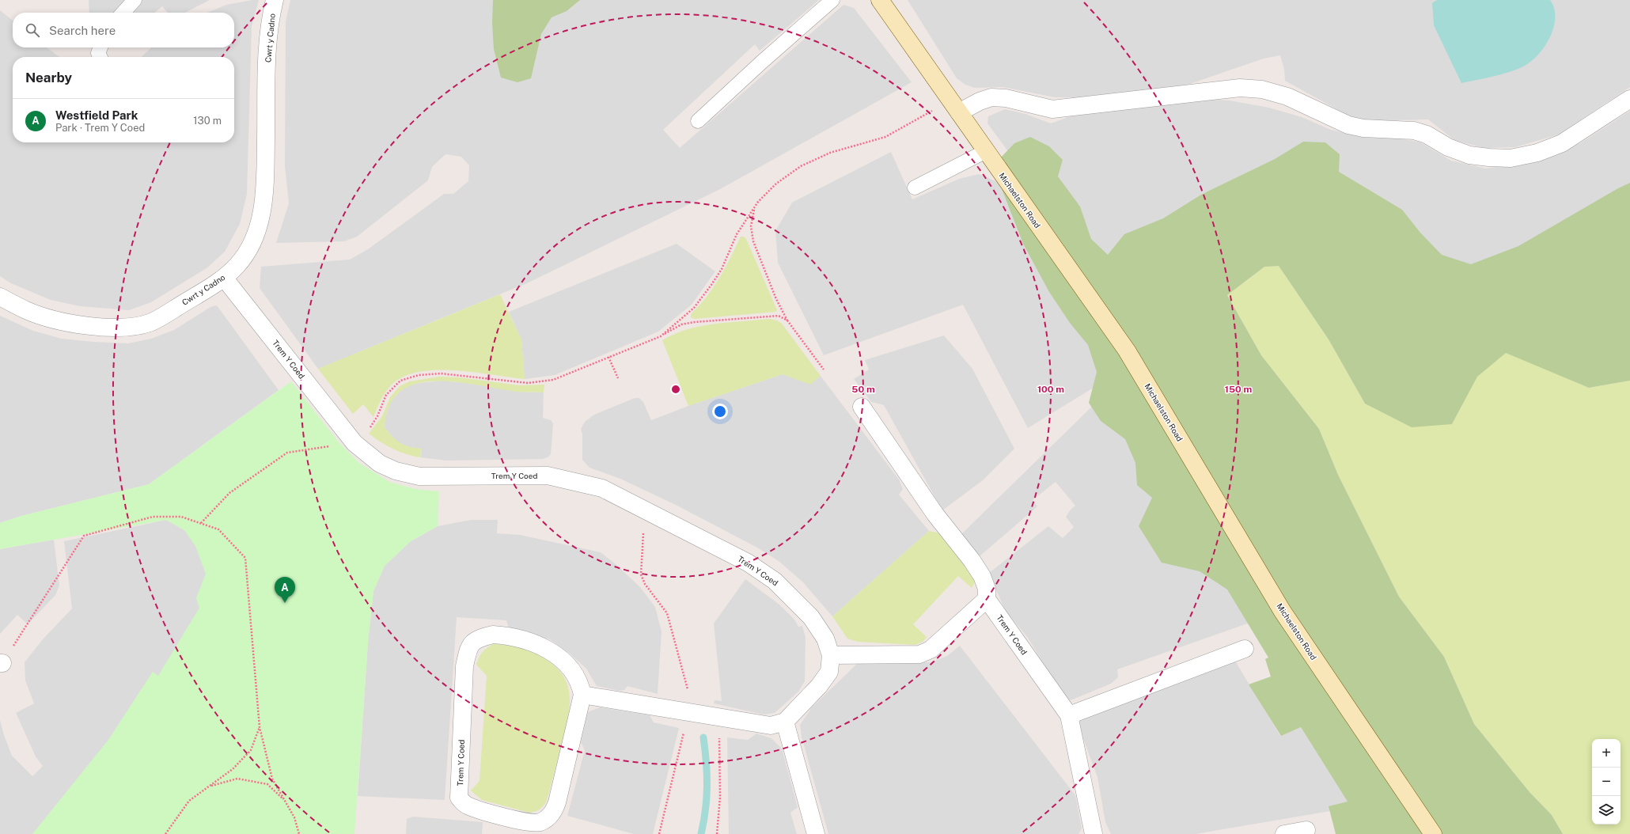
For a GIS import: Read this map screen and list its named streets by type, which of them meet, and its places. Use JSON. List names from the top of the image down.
{
  "streets": {
    "street": ["Cwrt y Cadno", "Michaelston Road", "Trem Y Coed"]
  },
  "crossings": [
    ["Cwrt y Cadno", "Trem Y Coed"]
  ],
  "page": {
    "search": "Search here",
    "heading": "Nearby",
    "list": [
      {
        "mark": "A",
        "name": "Westfield Park",
        "note": "Park · Trem Y Coed",
        "value": "130 m"
      }
    ],
    "pins": "A",
    "map_buttons": ["+", "−"]
  },
  "rings": ["50 m", "100 m", "150 m"]
}
